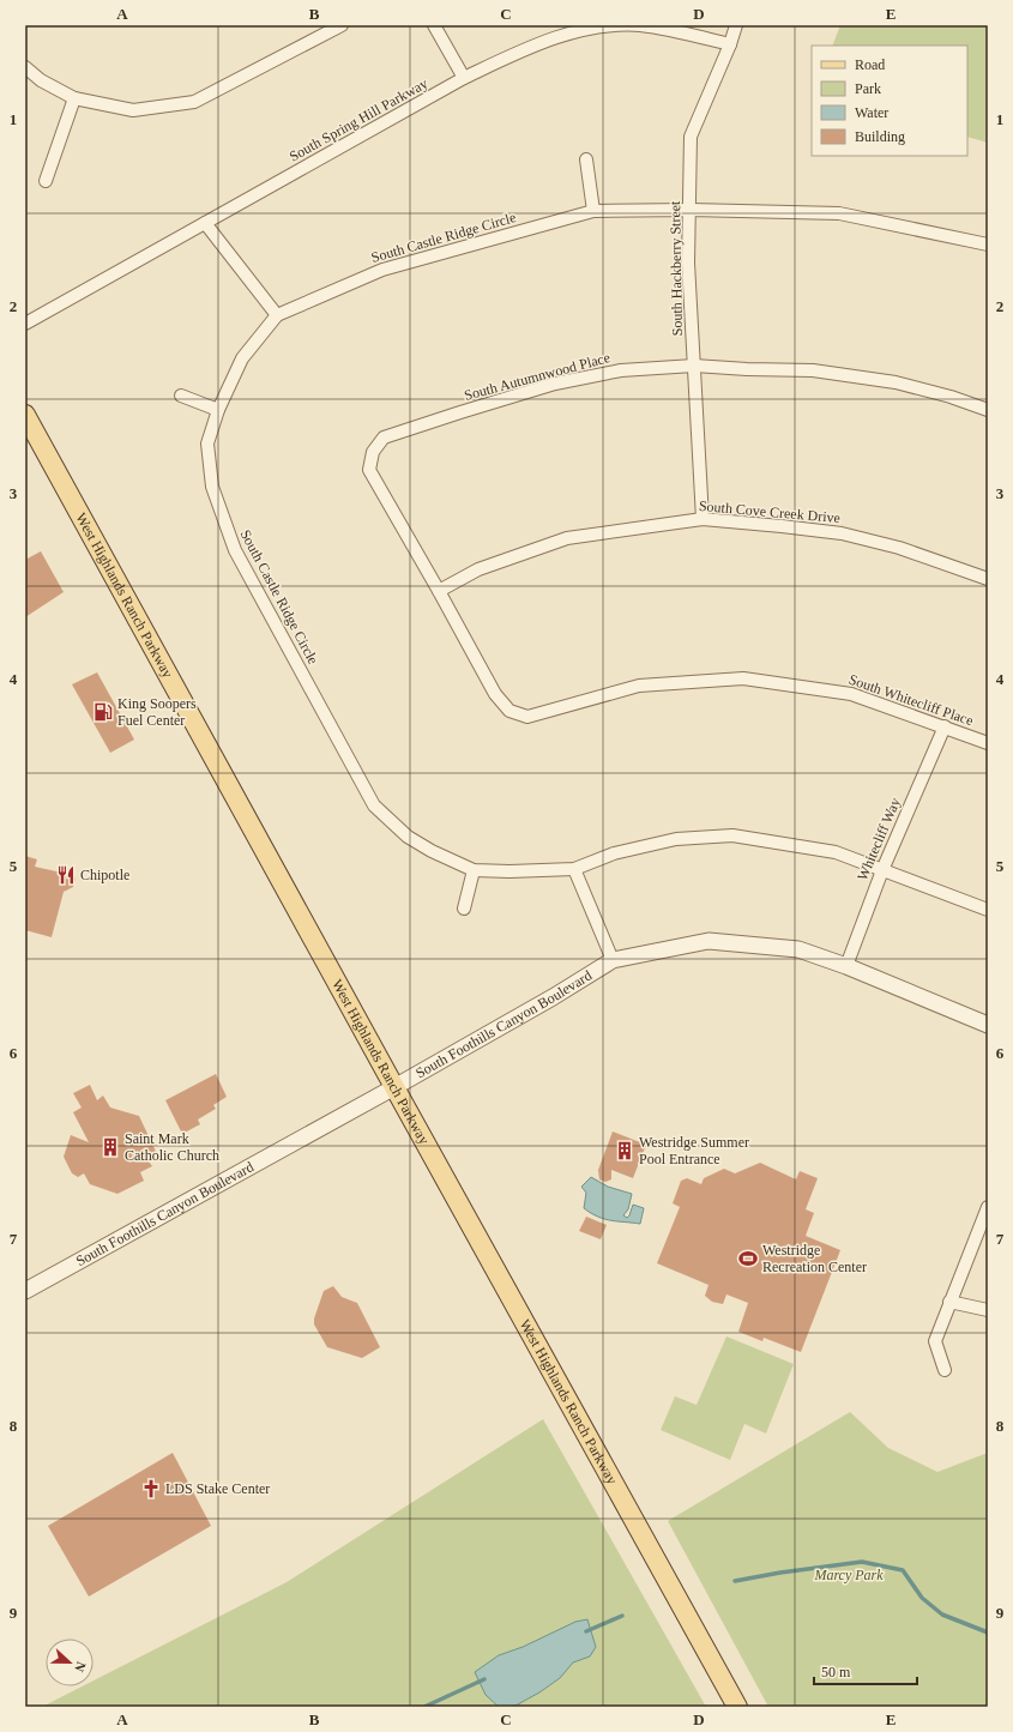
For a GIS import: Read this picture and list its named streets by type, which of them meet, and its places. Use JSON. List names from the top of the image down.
{
  "streets": {
    "main road": ["West Highlands Ranch Parkway"],
    "street": [
      "South Spring Hill Parkway",
      "South Castle Ridge Circle",
      "South Hackberry Street",
      "South Autumnwood Place",
      "South Cove Creek Drive",
      "South Whitecliff Place",
      "Whitecliff Way",
      "South Foothills Canyon Boulevard"
    ]
  },
  "crossings": [
    ["South Spring Hill Parkway", "South Hackberry Street"],
    ["South Castle Ridge Circle", "South Hackberry Street"],
    ["South Castle Ridge Circle", "Whitecliff Way"],
    ["South Hackberry Street", "South Autumnwood Place"],
    ["South Hackberry Street", "South Cove Creek Drive"],
    ["South Autumnwood Place", "South Cove Creek Drive"],
    ["South Autumnwood Place", "South Whitecliff Place"],
    ["South Cove Creek Drive", "South Whitecliff Place"],
    ["West Highlands Ranch Parkway", "South Foothills Canyon Boulevard"],
    ["South Whitecliff Place", "Whitecliff Way"],
    ["Whitecliff Way", "South Foothills Canyon Boulevard"]
  ],
  "parks": ["Marcy Park"],
  "places": {
    "fuel station": ["King Soopers Fuel Center"],
    "restaurant": ["Chipotle"],
    "building": ["Saint Mark Catholic Church", "Westridge Summer Pool Entrance"],
    "sports": ["Westridge Recreation Center"],
    "church": ["LDS Stake Center"]
  },
  "legend": [
    "Road",
    "Park",
    "Water",
    "Building"
  ],
  "scale_bar": "50 m",
  "north": "right",
  "grid": {
    "columns": [
      "A",
      "B",
      "C",
      "D",
      "E"
    ],
    "rows": [
      "1",
      "2",
      "3",
      "4",
      "5",
      "6",
      "7",
      "8",
      "9"
    ]
  }
}
